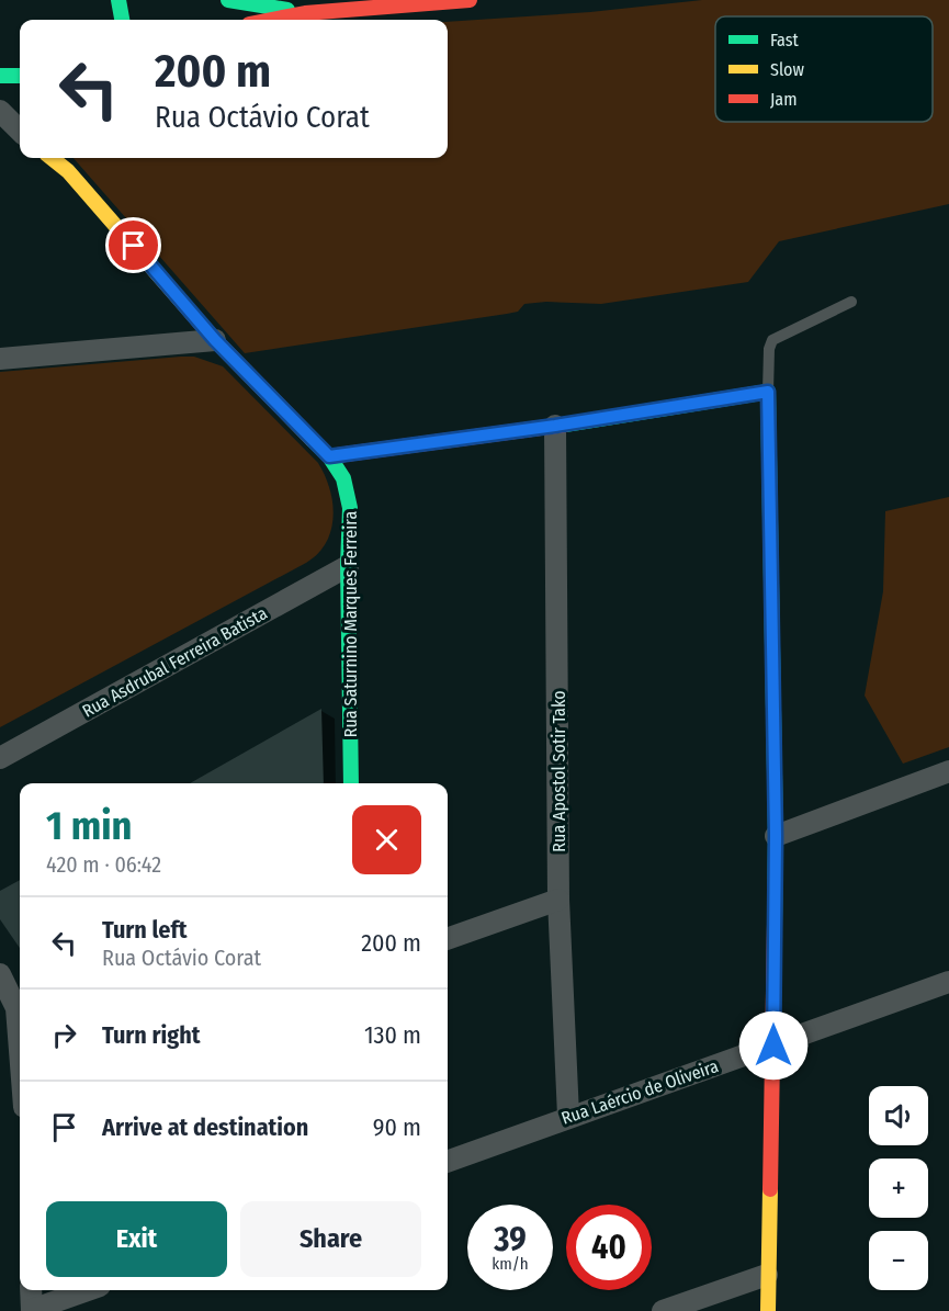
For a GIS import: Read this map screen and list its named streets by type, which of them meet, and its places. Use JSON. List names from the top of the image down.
{
  "streets": {
    "street": [
      "Rua Saturnino Marques Ferreira",
      "Rua Asdrubal Ferreira Batista",
      "Rua Apostol Sotir Tako",
      "Rua Laércio de Oliveira"
    ]
  },
  "crossings": [
    ["Rua Saturnino Marques Ferreira", "Rua Asdrubal Ferreira Batista"],
    ["Rua Apostol Sotir Tako", "Rua Laércio de Oliveira"]
  ],
  "legend": ["Fast", "Slow", "Jam"],
  "page": {
    "turn": ["200 m", "Rua Octávio Corat"],
    "heading": ["1 min", "420 m · 06:42"],
    "list": [
      {
        "name": "Turn left",
        "note": "Rua Octávio Corat",
        "value": "200 m"
      },
      {
        "name": "Turn right",
        "value": "130 m"
      },
      {
        "name": "Arrive at destination",
        "value": "90 m"
      }
    ],
    "map_buttons": ["+", "−"],
    "buttons": ["Exit", "Share"],
    "speed": "39 km/h",
    "limit": "40"
  }
}
